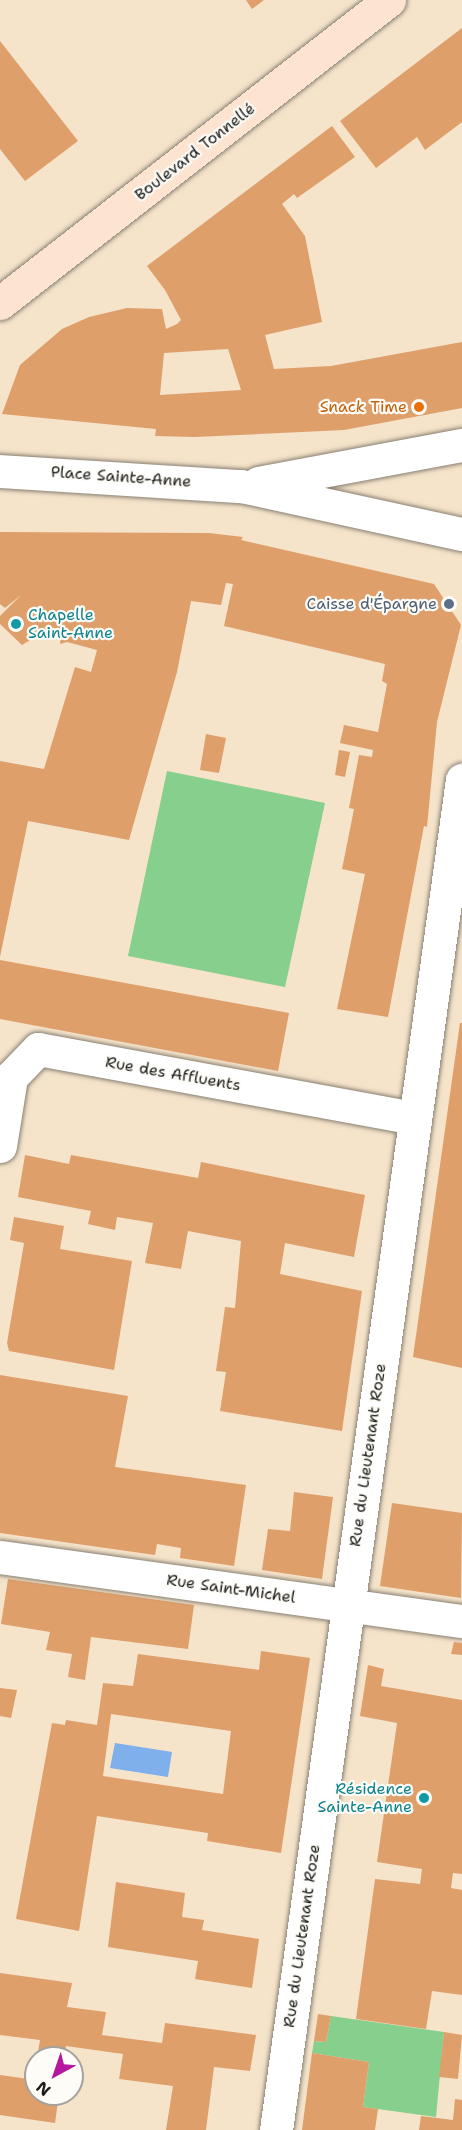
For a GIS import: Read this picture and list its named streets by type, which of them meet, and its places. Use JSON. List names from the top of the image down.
{
  "streets": {
    "main road": ["Boulevard Tonnellé"],
    "street": [
      "Place Sainte-Anne",
      "Rue des Affluents",
      "Rue du Lieutenant Roze",
      "Rue Saint-Michel"
    ]
  },
  "crossings": [
    ["Rue des Affluents", "Rue du Lieutenant Roze"],
    ["Rue du Lieutenant Roze", "Rue Saint-Michel"]
  ],
  "places": [
    "Snack Time",
    "Caisse d'Épargne",
    "Chapelle Saint-Anne",
    "Résidence Sainte-Anne"
  ],
  "north": "bottom left"
}
